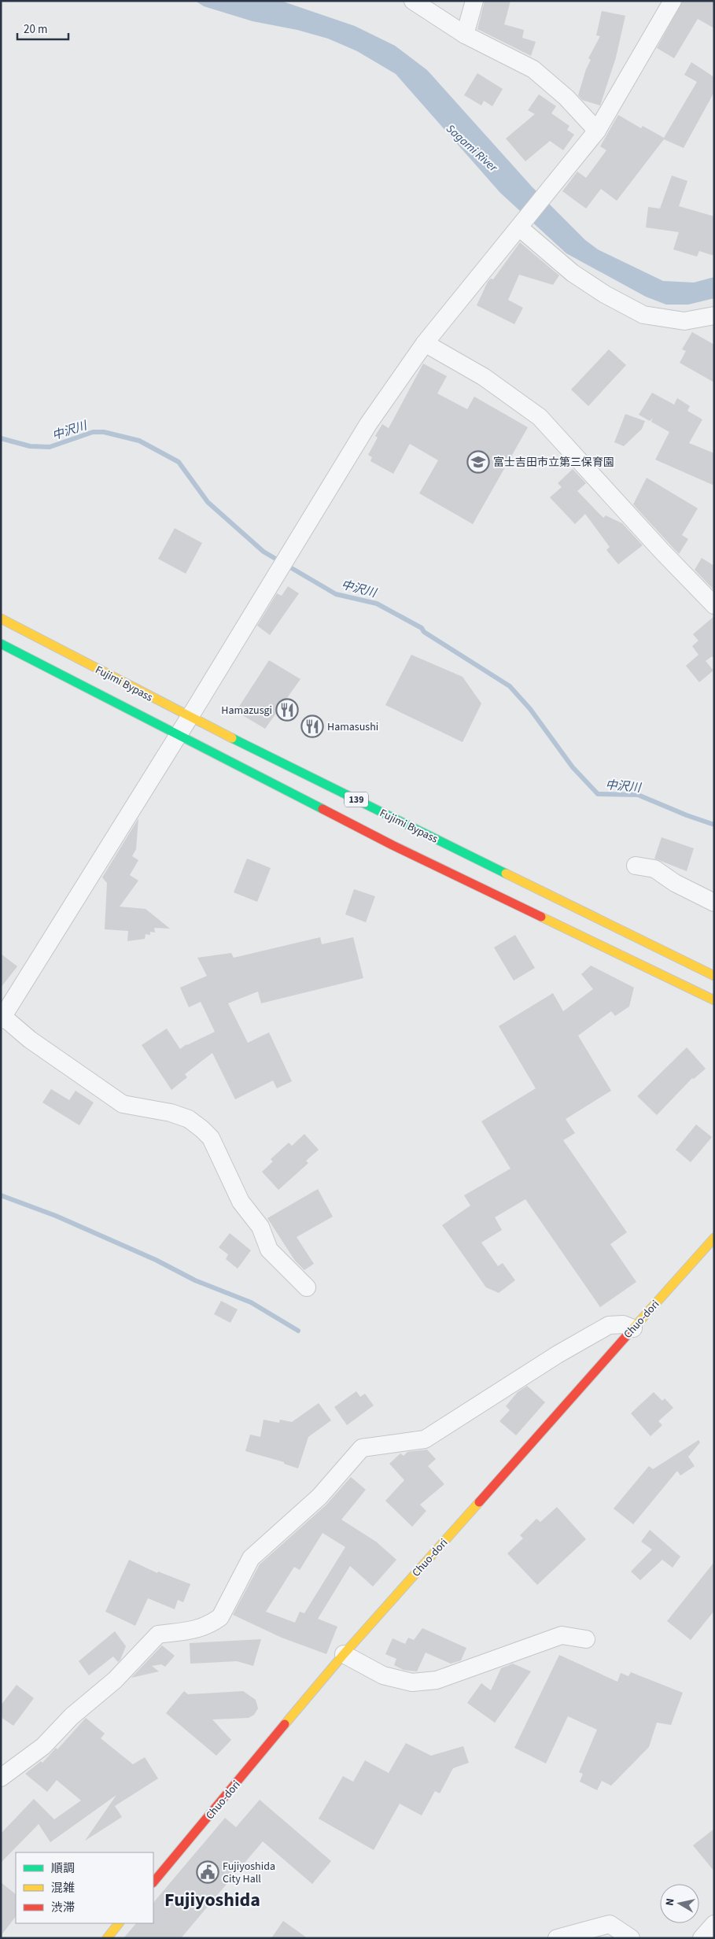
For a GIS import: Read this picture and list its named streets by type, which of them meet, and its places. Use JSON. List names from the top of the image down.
{
  "streets": {
    "main road": ["Fujimi Bypass", "139", "Chuo-dori"]
  },
  "districts": ["Fujiyoshida"],
  "water": ["Sagami River", "中沢川"],
  "places": {
    "school or university": ["富士吉田市立第三保育園"],
    "restaurant": ["Hamazusgi", "Hamasushi"],
    "public building": ["Fujiyoshida City Hall"]
  },
  "legend": ["順調", "混雑", "渋滞"],
  "scale_bar": "20 m",
  "north": "left"
}
